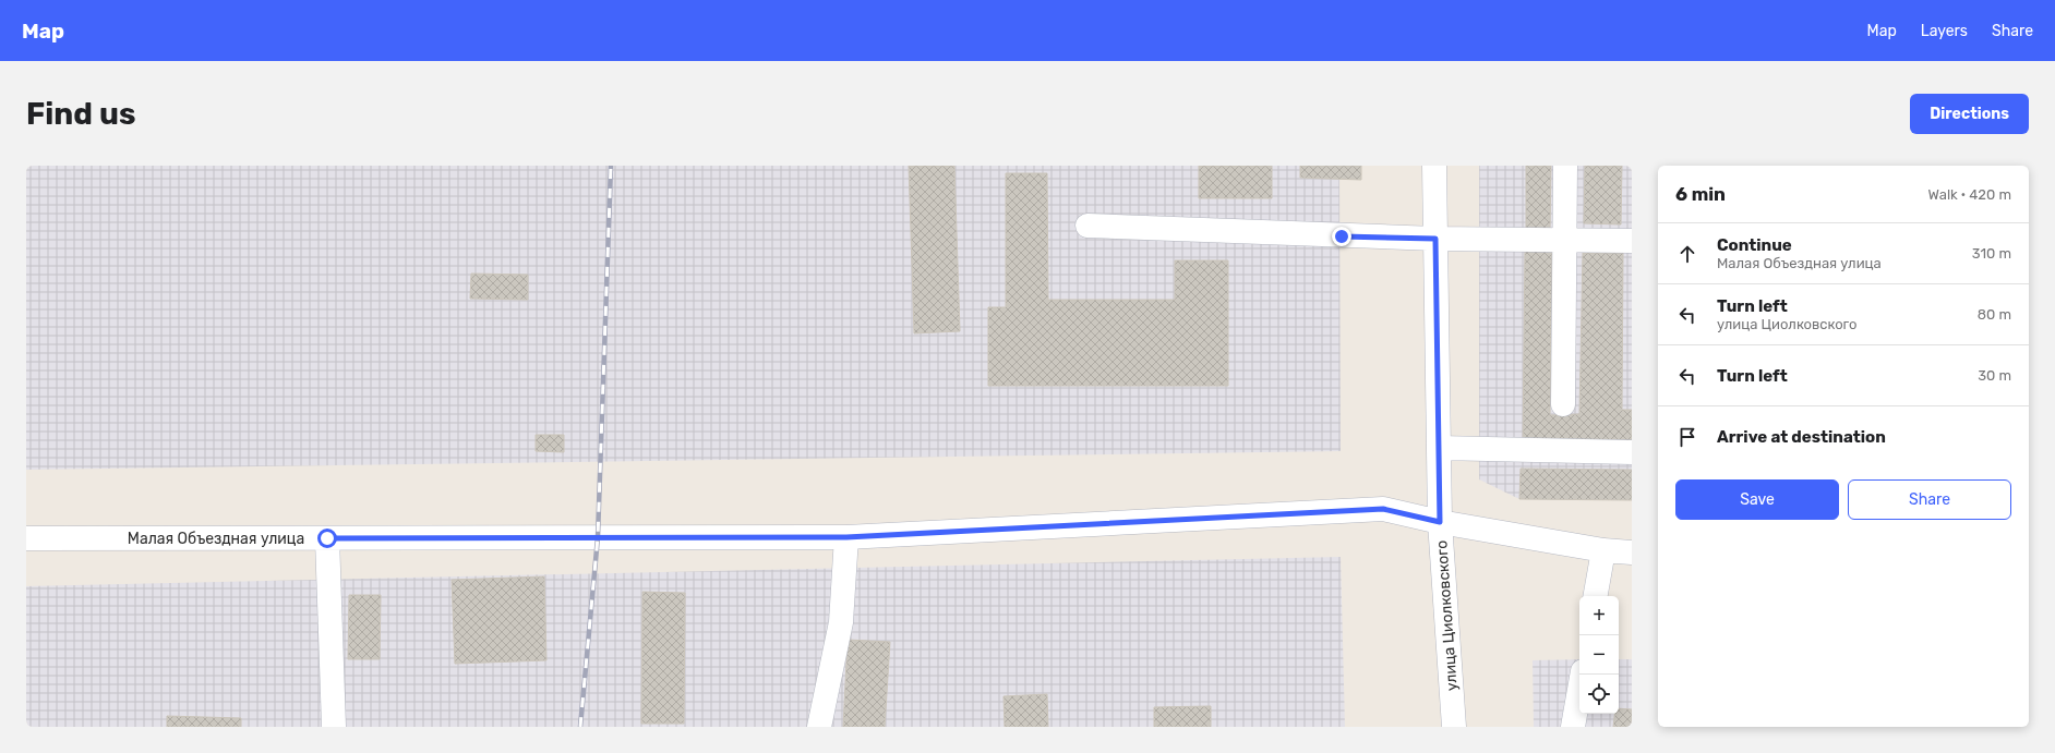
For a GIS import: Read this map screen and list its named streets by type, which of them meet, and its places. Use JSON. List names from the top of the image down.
{
  "streets": {
    "street": ["Малая Объездная улица", "улица Циолковского"]
  },
  "crossings": [
    ["Малая Объездная улица", "улица Циолковского"]
  ],
  "page": {
    "header": "Map",
    "nav": ["Map", "Layers", "Share"],
    "buttons": [
      "Directions",
      ["Save", "Share"]
    ],
    "title": "Find us",
    "heading": ["6 min", "Walk · 420 m"],
    "list": [
      ["Continue", "Малая Объездная улица", "310 m"],
      ["Turn left", "улица Циолковского", "80 m"],
      ["Turn left", "30 m"],
      "Arrive at destination"
    ],
    "map_buttons": ["+", "−"]
  }
}
